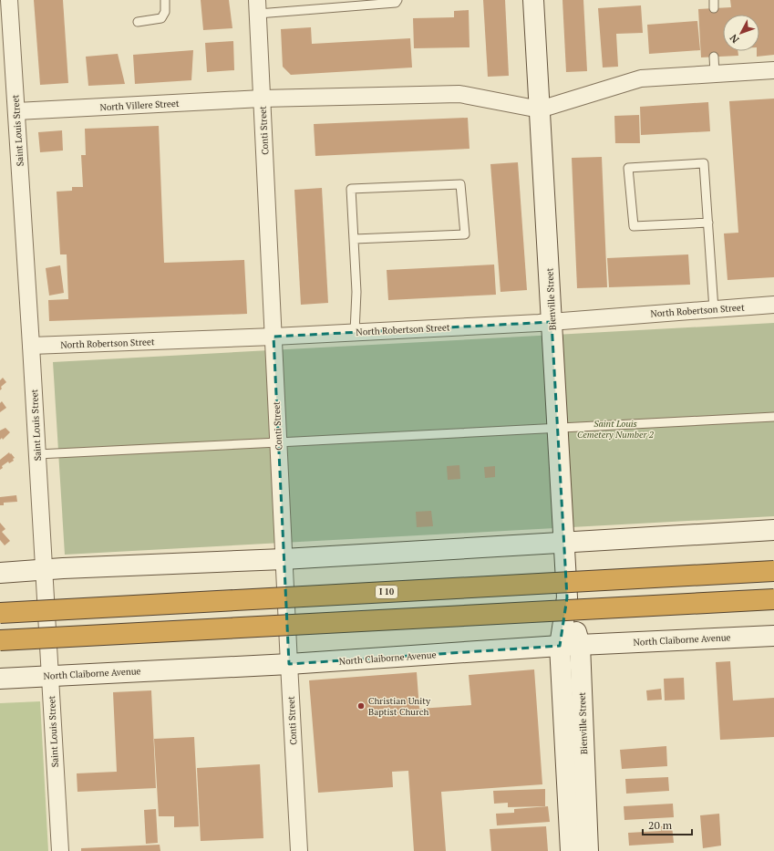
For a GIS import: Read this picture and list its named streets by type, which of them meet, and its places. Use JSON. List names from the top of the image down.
{
  "streets": {
    "highway": ["I 10"],
    "main road": ["Bienville Street", "North Claiborne Avenue"],
    "street": [
      "North Villere Street",
      "Saint Louis Street",
      "Conti Street",
      "North Robertson Street"
    ]
  },
  "crossings": [
    ["North Villere Street", "Saint Louis Street"],
    ["North Villere Street", "Conti Street"],
    ["North Villere Street", "Bienville Street"],
    ["Saint Louis Street", "North Robertson Street"],
    ["Saint Louis Street", "North Claiborne Avenue"],
    ["Conti Street", "North Robertson Street"],
    ["Conti Street", "North Claiborne Avenue"],
    ["Bienville Street", "North Robertson Street"],
    ["Bienville Street", "North Claiborne Avenue"]
  ],
  "parks": ["Saint Louis Cemetery Number 2"],
  "places": ["Christian Unity Baptist Church"],
  "scale_bar": "20 m",
  "north": "bottom left"
}
